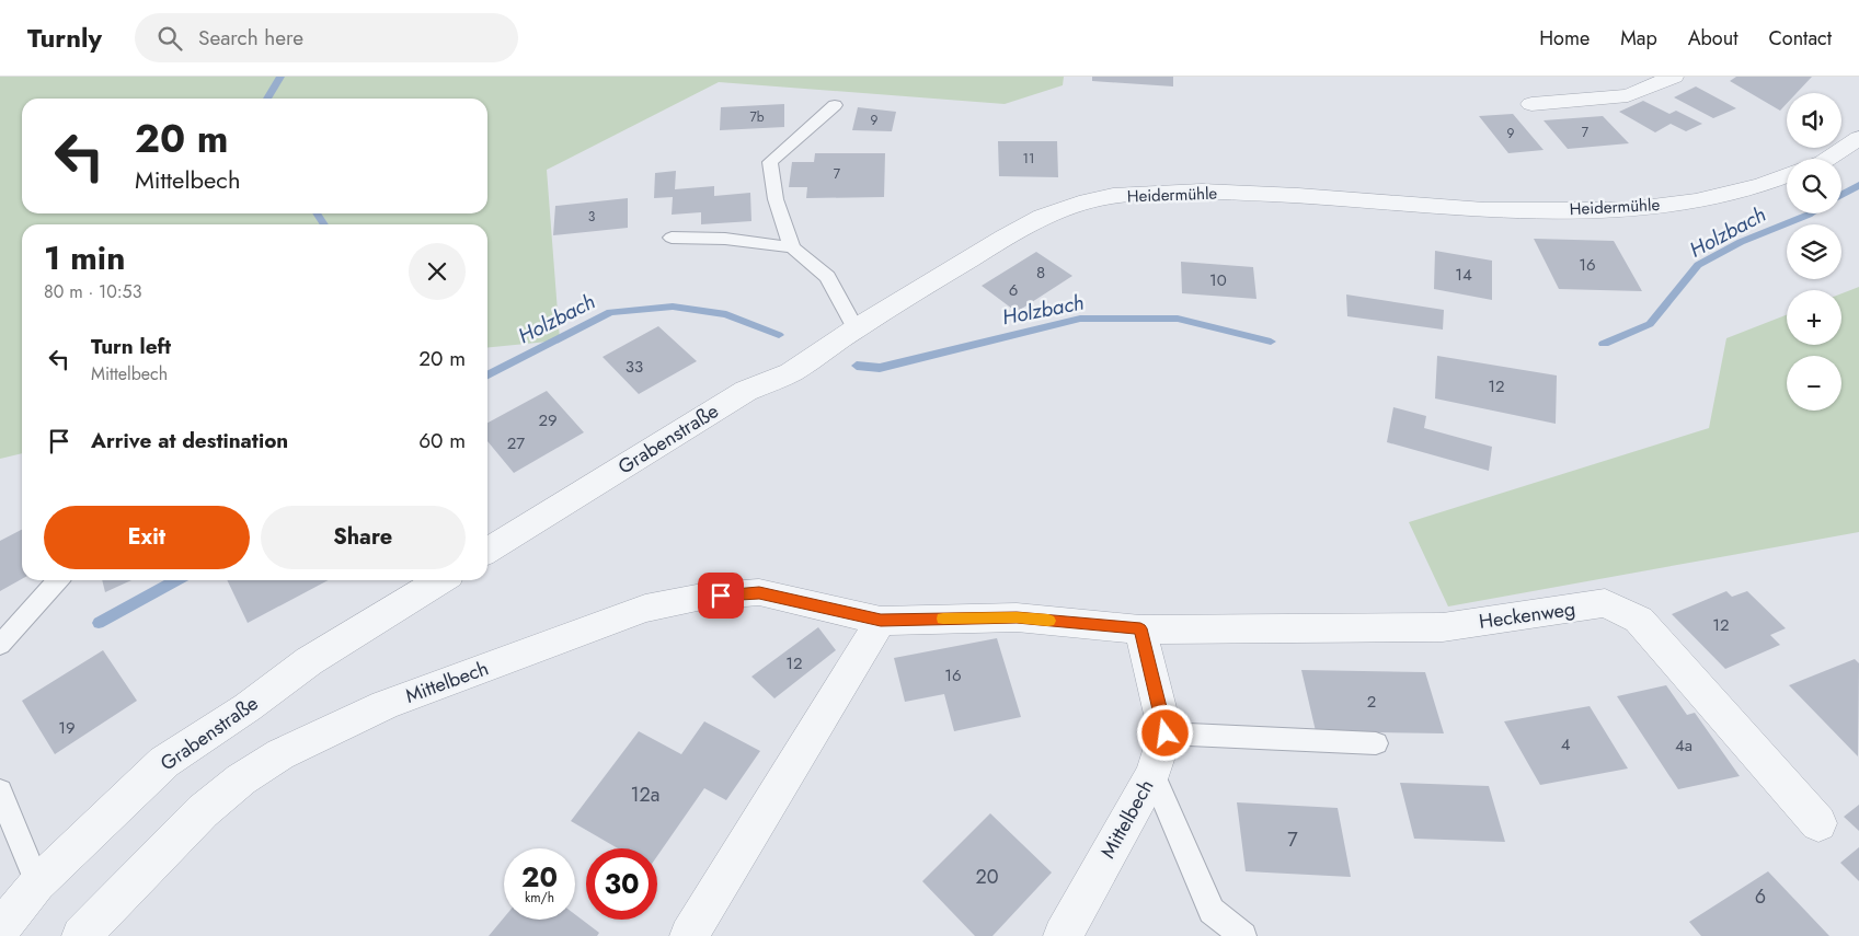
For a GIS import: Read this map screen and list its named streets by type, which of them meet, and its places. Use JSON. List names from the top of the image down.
{
  "streets": {
    "street": [
      "Heidermühle",
      "Grabenstraße",
      "Heckenweg",
      "Mittelbech"
    ]
  },
  "crossings": [
    ["Heidermühle", "Grabenstraße"],
    ["Heckenweg", "Mittelbech"]
  ],
  "water": ["Holzbach"],
  "house_numbers": [
    "7b",
    "9",
    "7",
    "9",
    "11",
    "7",
    "3",
    "16",
    "8",
    "14",
    "10",
    "6",
    "33",
    "12",
    "29",
    "27",
    "12",
    "12",
    "16",
    "2",
    "19",
    "4",
    "4a",
    "12a",
    "7",
    "20",
    "6"
  ],
  "page": {
    "header": "Turnly",
    "search": "Search here",
    "nav": [
      "Home",
      "Map",
      "About",
      "Contact"
    ],
    "map_buttons": ["+", "−"],
    "turn": ["20 m", "Mittelbech"],
    "heading": ["1 min", "80 m · 10:53"],
    "list": [
      {
        "name": "Turn left",
        "note": "Mittelbech",
        "value": "20 m"
      },
      {
        "name": "Arrive at destination",
        "value": "60 m"
      }
    ],
    "buttons": ["Exit", "Share"],
    "speed": "20 km/h",
    "limit": "30"
  }
}
